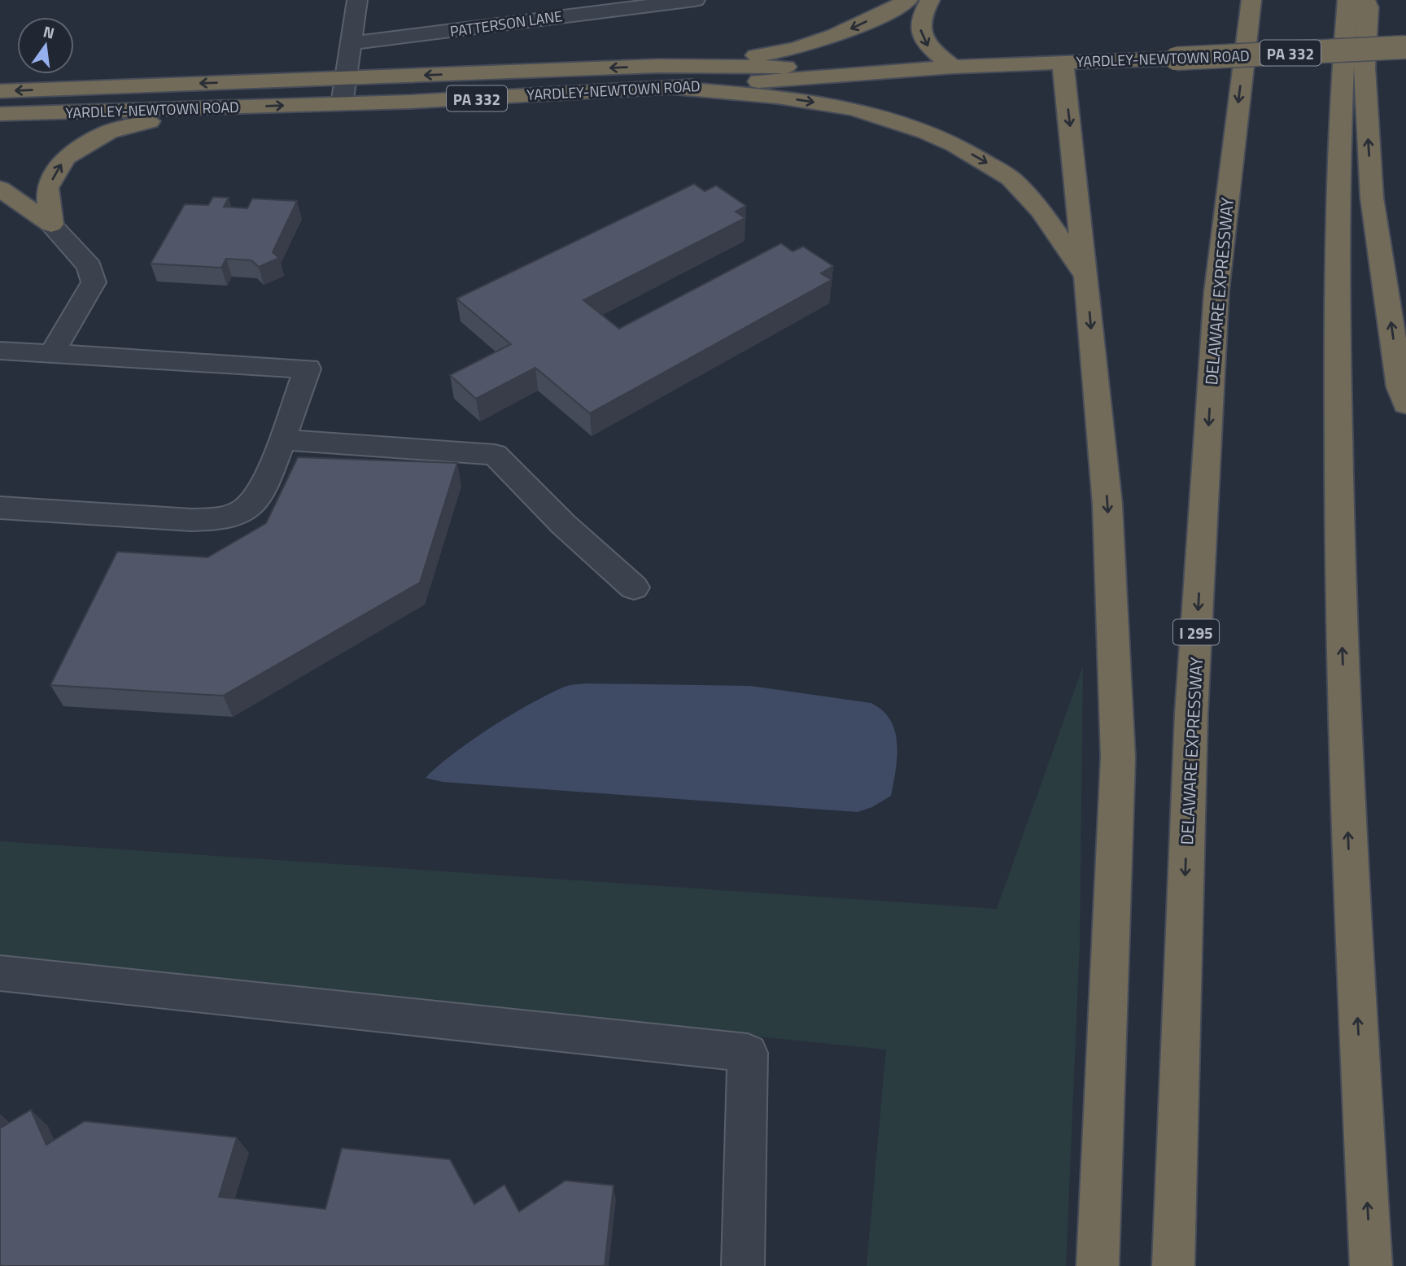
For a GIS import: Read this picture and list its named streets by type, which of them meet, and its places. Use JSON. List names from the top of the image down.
{
  "streets": {
    "highway": [
      "PA 332",
      "YARDLEY-NEWTOWN ROAD",
      "DELAWARE EXPRESSWAY",
      "I 295"
    ],
    "street": ["PATTERSON LANE"]
  },
  "north": "top"
}
